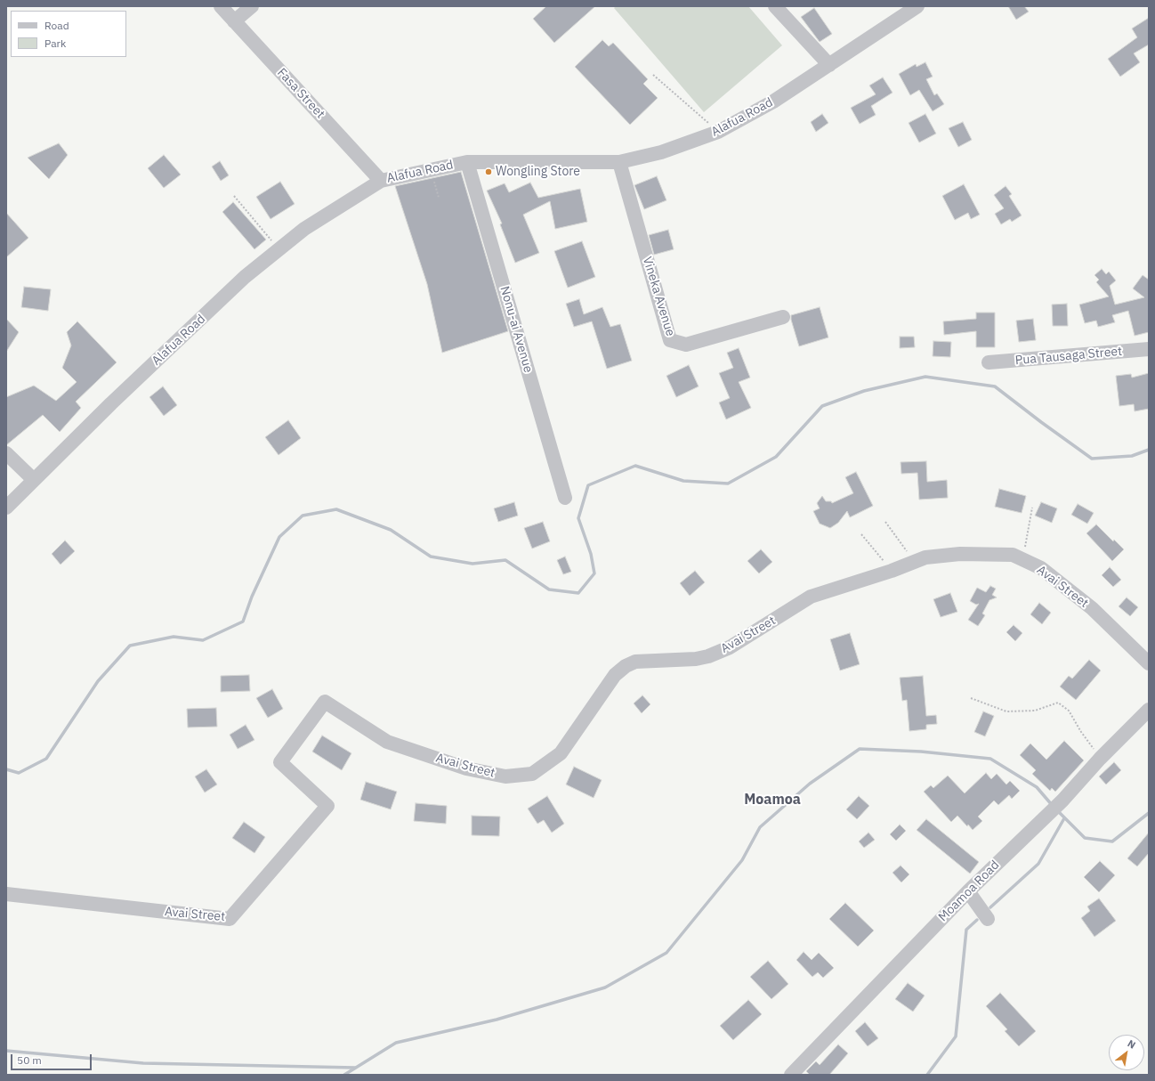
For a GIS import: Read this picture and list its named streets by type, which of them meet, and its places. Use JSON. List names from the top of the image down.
{
  "streets": {
    "street": [
      "Fasa Street",
      "Alafua Road",
      "Vineka Avenue",
      "Nonu-ai Avenue",
      "Pua Tausaga Street",
      "Avai Street",
      "Moamoa Road"
    ]
  },
  "crossings": [
    ["Fasa Street", "Alafua Road"],
    ["Alafua Road", "Vineka Avenue"],
    ["Alafua Road", "Nonu-ai Avenue"]
  ],
  "districts": ["Moamoa"],
  "places": ["Wongling Store"],
  "legend": ["Road", "Park"],
  "scale_bar": "50 m",
  "north": "top right"
}
